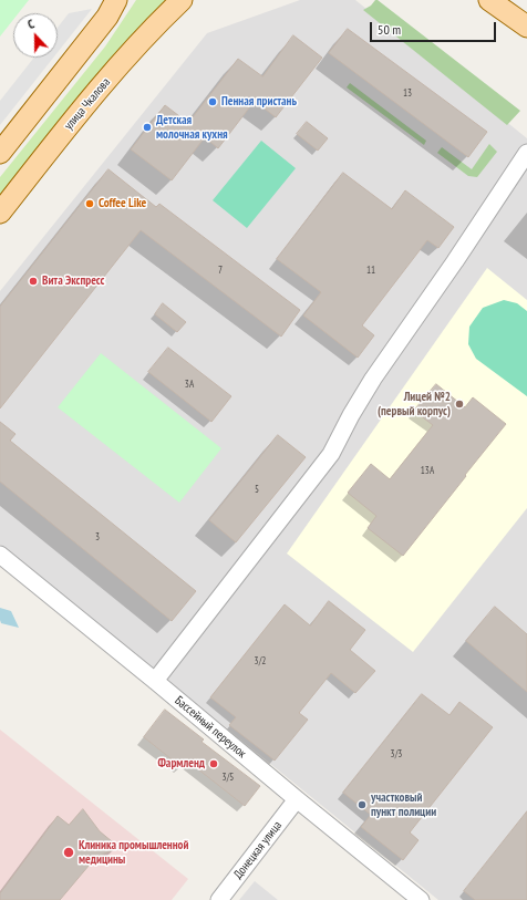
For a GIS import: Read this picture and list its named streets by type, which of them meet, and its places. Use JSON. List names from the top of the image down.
{
  "streets": {
    "main road": ["улица Чкалова"],
    "street": ["Бассейный переулок", "Донецкая улица"]
  },
  "crossings": [
    ["Бассейный переулок", "Донецкая улица"]
  ],
  "places": [
    "Пенная пристань",
    "Детская молочная кухня",
    "Coffee Like",
    "Вита Экспресс",
    "Лицей №2 (первый корпус)",
    "Фармленд",
    "участковый пункт полиции",
    "Клиника промышленной медицины"
  ],
  "house_numbers": [
    "13",
    "7",
    "11",
    "3А",
    "13А",
    "5",
    "3",
    "3/2",
    "3/3",
    "3/5"
  ],
  "scale_bar": "50 m",
  "north": "top"
}
